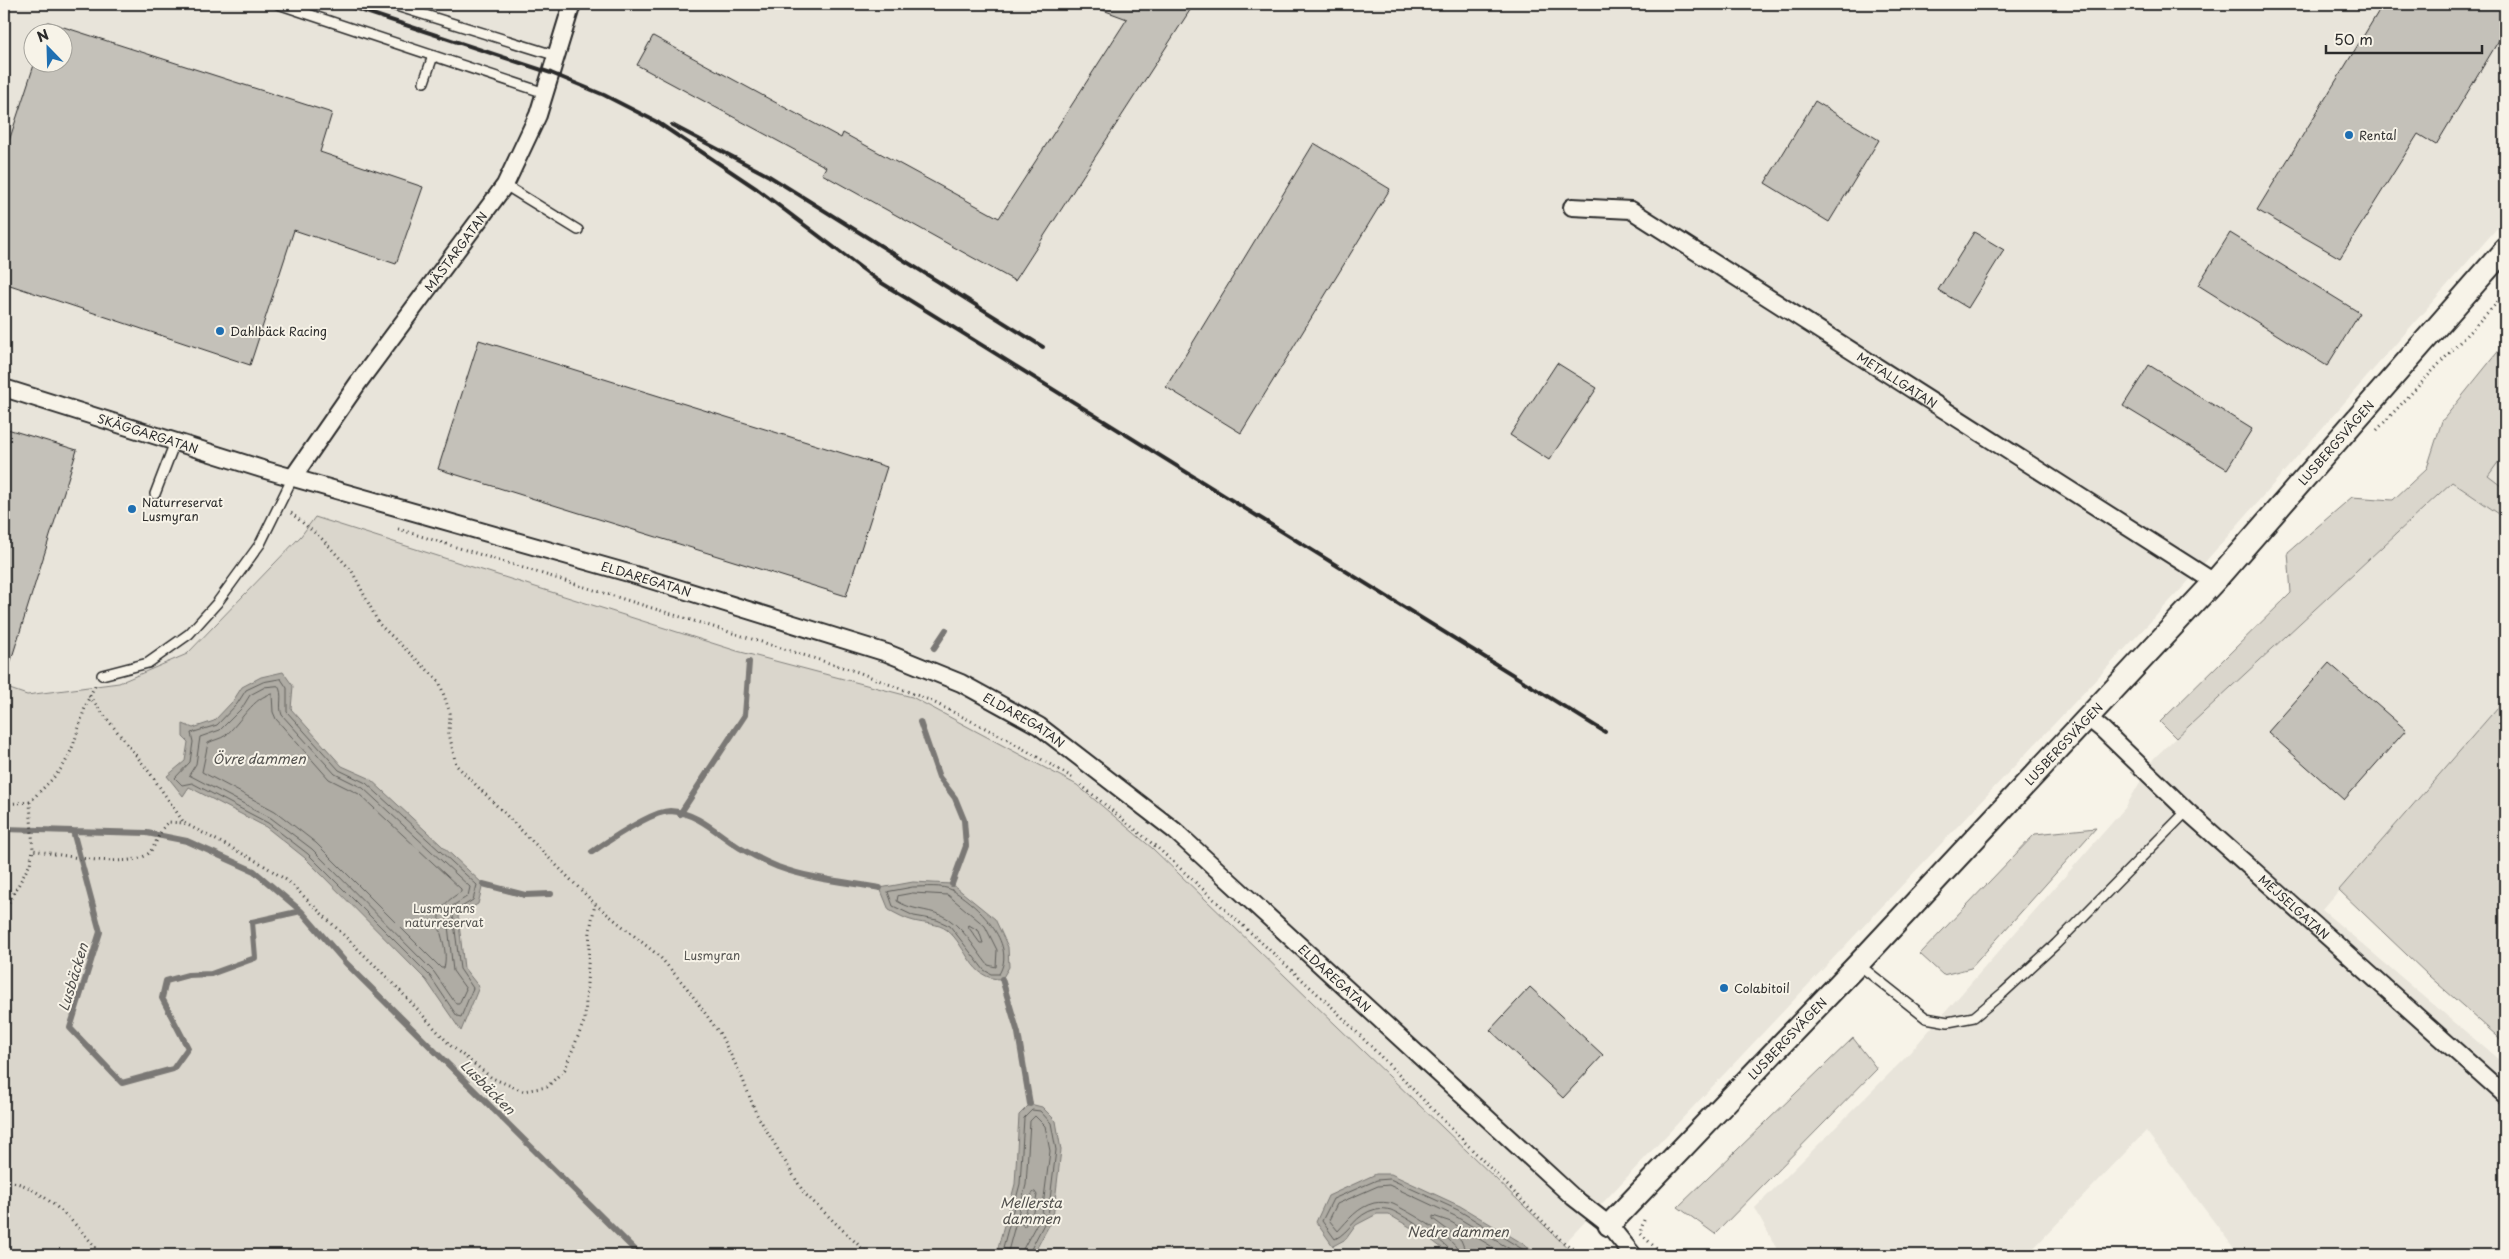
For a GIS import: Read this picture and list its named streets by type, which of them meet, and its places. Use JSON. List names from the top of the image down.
{
  "streets": {
    "street": [
      "MÄSTARGATAN",
      "METALLGATAN",
      "SKÄGGARGATAN",
      "LUSBERGSVÄGEN",
      "ELDAREGATAN",
      "MEJSELGATAN"
    ]
  },
  "crossings": [
    ["MÄSTARGATAN", "SKÄGGARGATAN"],
    ["MÄSTARGATAN", "ELDAREGATAN"],
    ["METALLGATAN", "LUSBERGSVÄGEN"],
    ["SKÄGGARGATAN", "ELDAREGATAN"],
    ["LUSBERGSVÄGEN", "ELDAREGATAN"],
    ["LUSBERGSVÄGEN", "MEJSELGATAN"]
  ],
  "water": [
    "Övre dammen",
    "Lusbäcken",
    "Mellersta dammen",
    "Nedre dammen"
  ],
  "parks": ["Lusmyrans naturreservat", "Lusmyran"],
  "places": [
    "Rental",
    "Dahlbäck Racing",
    "Naturreservat Lusmyran",
    "Colabitoil"
  ],
  "scale_bar": "50 m",
  "north": "top left"
}
